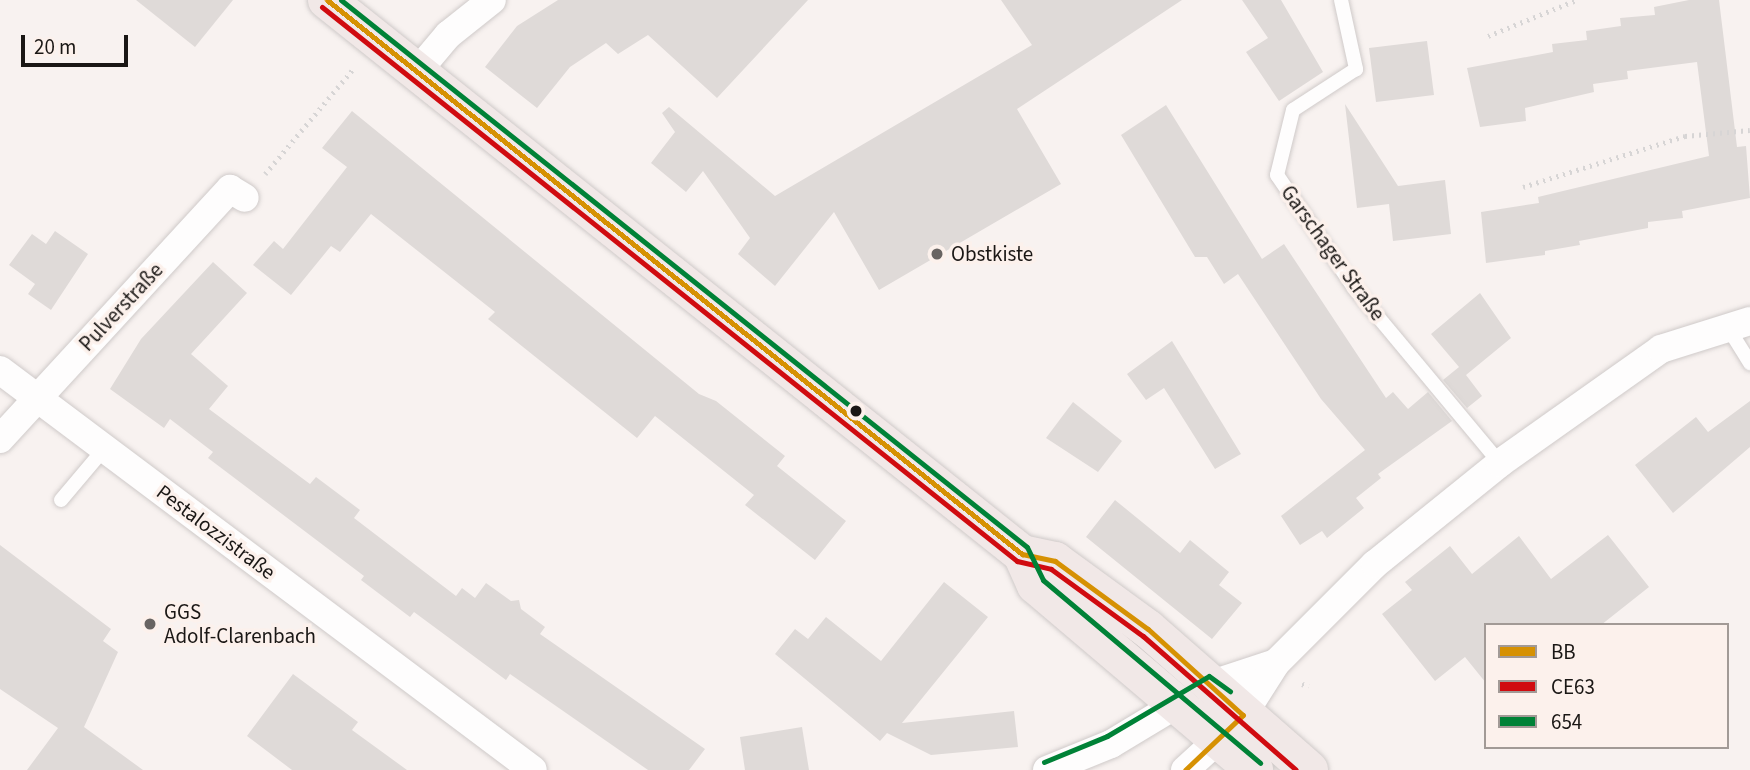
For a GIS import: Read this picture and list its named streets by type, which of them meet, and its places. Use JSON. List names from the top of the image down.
{
  "streets": {
    "street": ["Pulverstraße", "Pestalozzistraße"],
    "lane": ["Garschager Straße"]
  },
  "crossings": [
    ["Pulverstraße", "Pestalozzistraße"]
  ],
  "places": ["Obstkiste", "GGS Adolf-Clarenbach"],
  "lines": ["transit line BB", "transit line 654", "transit line CE63"],
  "legend": ["BB", "CE63", "654"],
  "scale_bar": "20 m"
}
